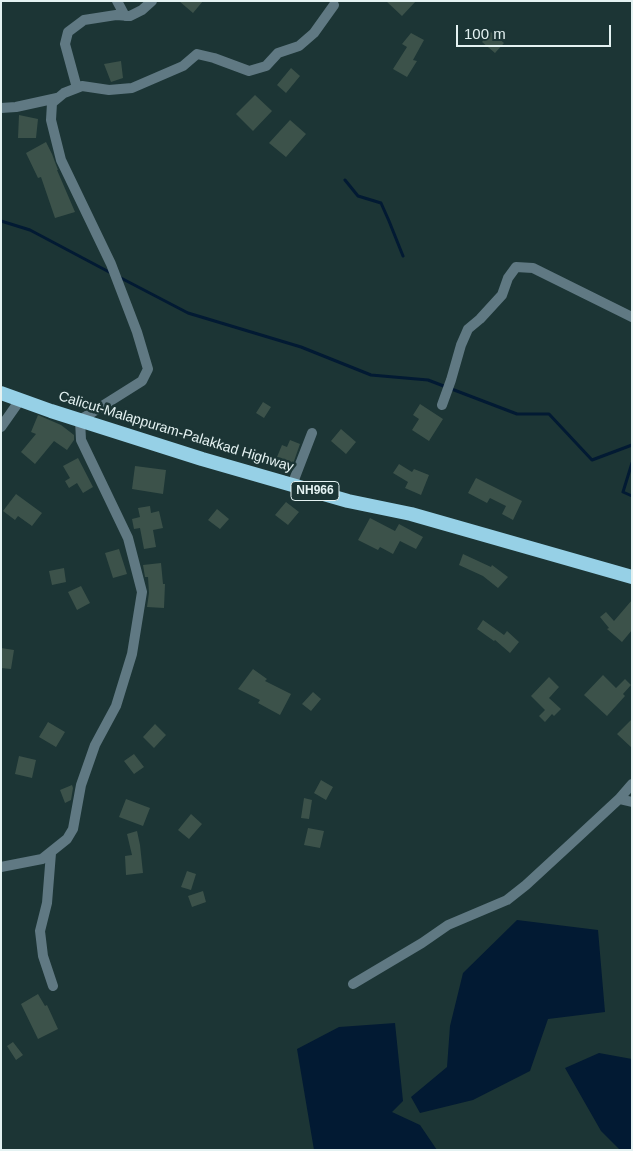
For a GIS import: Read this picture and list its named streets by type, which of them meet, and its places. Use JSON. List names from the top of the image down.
{
  "streets": {
    "highway": ["Calicut-Malappuram-Palakkad Highway", "NH966"]
  },
  "scale_bar": "100 m"
}
